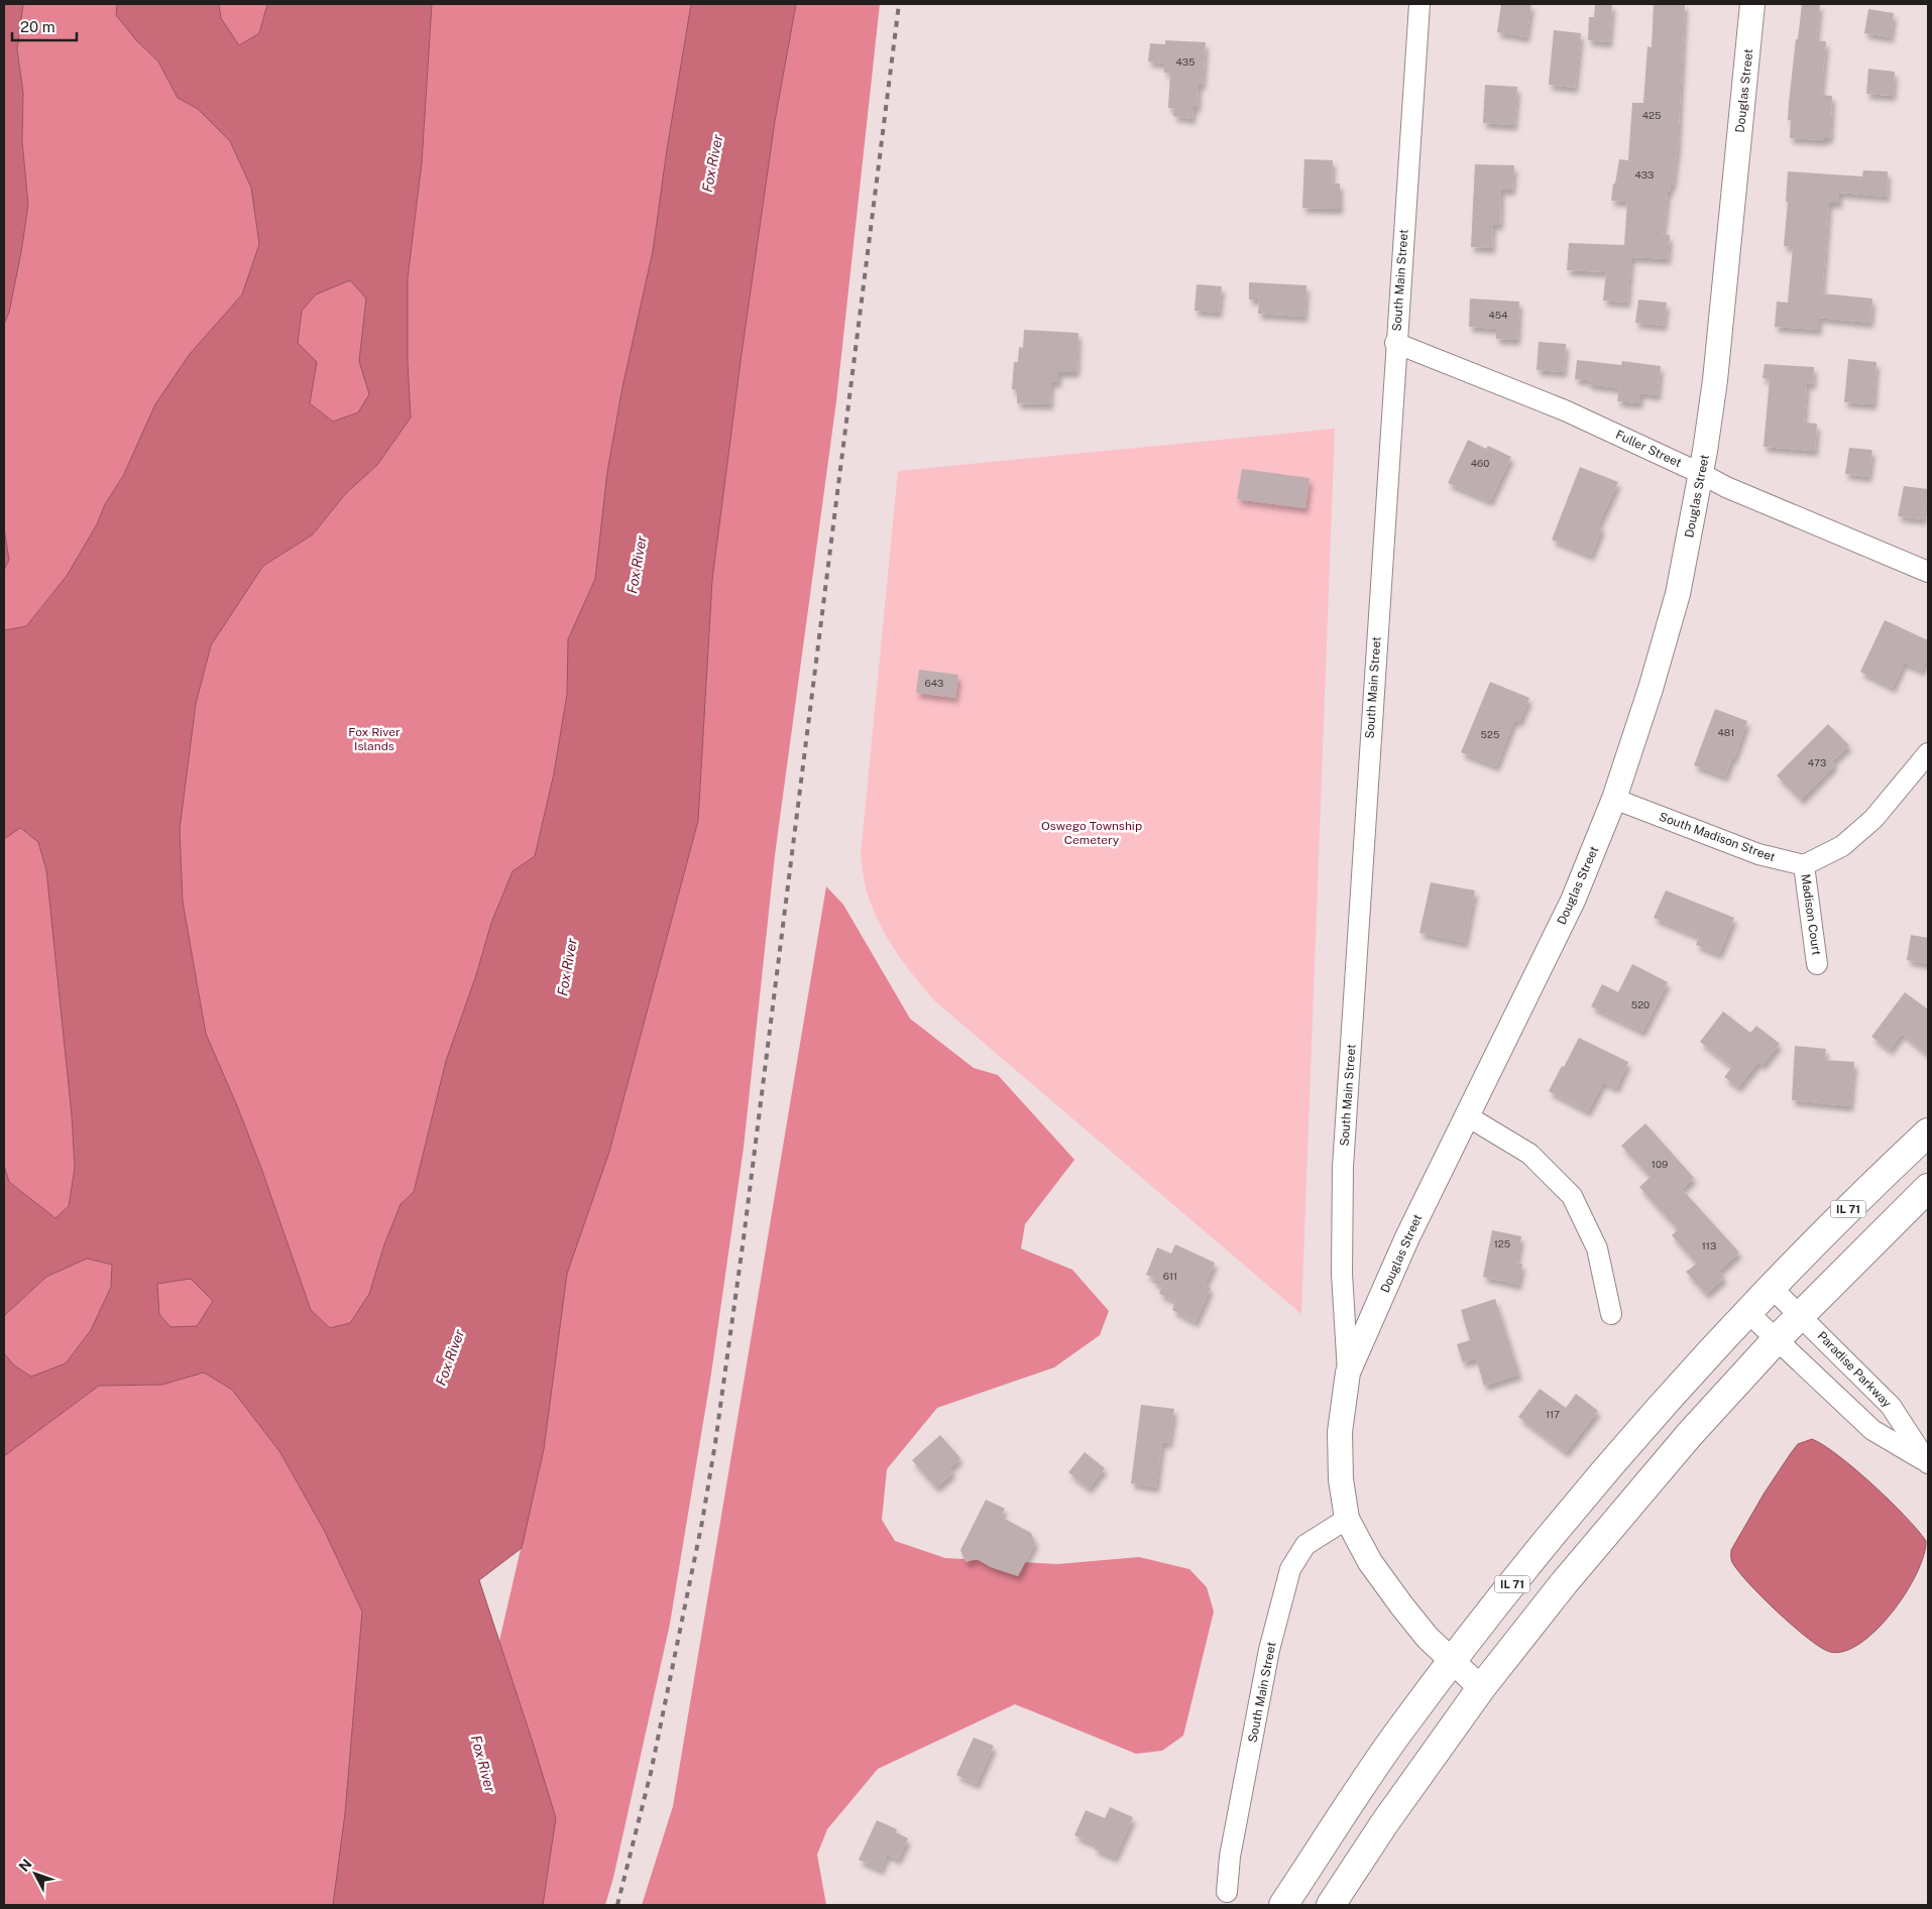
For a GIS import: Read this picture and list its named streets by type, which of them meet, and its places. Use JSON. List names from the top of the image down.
{
  "streets": {
    "main road": ["IL 71"],
    "street": [
      "Douglas Street",
      "South Main Street",
      "Fuller Street",
      "South Madison Street",
      "Madison Court",
      "Paradise Parkway"
    ]
  },
  "crossings": [
    ["Douglas Street", "South Main Street"],
    ["Douglas Street", "Fuller Street"],
    ["Douglas Street", "South Madison Street"],
    ["Douglas Street", "IL 71"],
    ["South Main Street", "Fuller Street"],
    ["South Madison Street", "Madison Court"],
    ["IL 71", "Paradise Parkway"]
  ],
  "water": ["Fox River"],
  "parks": ["Fox River Islands", "Oswego Township Cemetery"],
  "house_numbers": [
    "435",
    "425",
    "433",
    "454",
    "460",
    "643",
    "481",
    "525",
    "473",
    "520",
    "109",
    "125",
    "113",
    "611",
    "117"
  ],
  "scale_bar": "20 m",
  "north": "top left"
}
